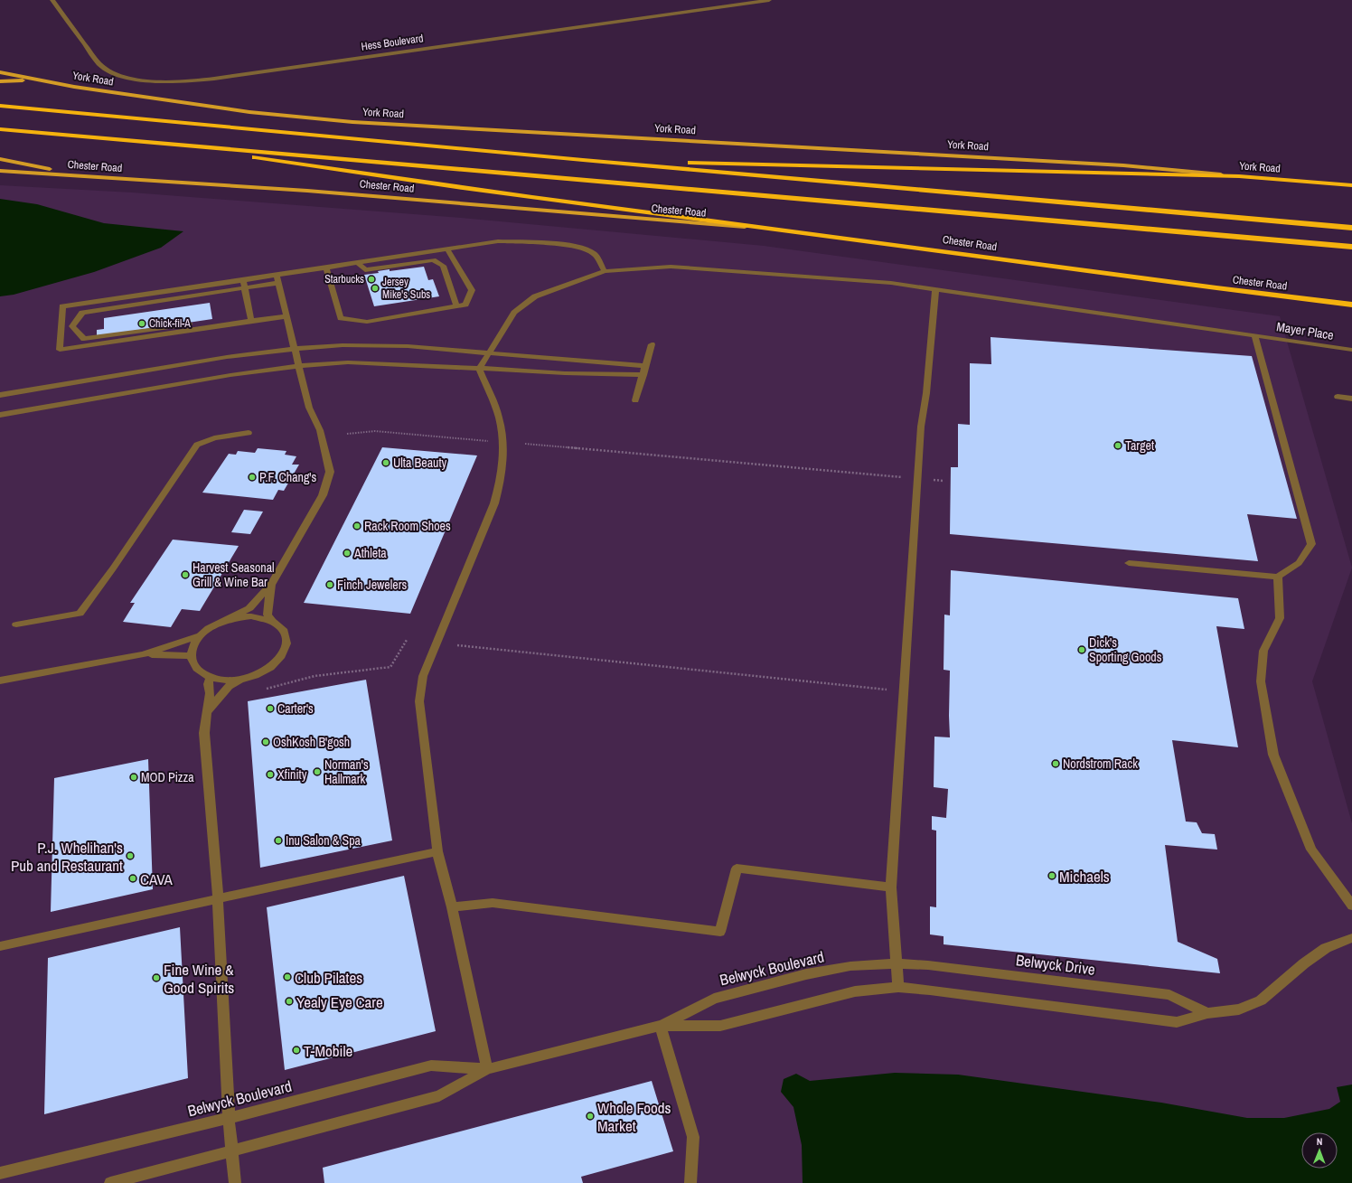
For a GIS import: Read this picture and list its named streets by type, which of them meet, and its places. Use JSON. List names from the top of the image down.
{
  "streets": {
    "highway": ["York Road", "Chester Road"],
    "street": [
      "Hess Boulevard",
      "Mayer Place",
      "Belwyck Drive",
      "Belwyck Boulevard"
    ]
  },
  "crossings": [
    ["Belwyck Drive", "Belwyck Boulevard"]
  ],
  "places": [
    "Starbucks",
    "Jersey Mike's Subs",
    "Chick-fil-A",
    "Target",
    "Ulta Beauty",
    "P.F. Chang's",
    "Rack Room Shoes",
    "Athleta",
    "Harvest Seasonal Grill & Wine Bar",
    "Finch Jewelers",
    "Dick's Sporting Goods",
    "Carter's",
    "OshKosh B'gosh",
    "Nordstrom Rack",
    "Norman's Hallmark",
    "Xfinity",
    "MOD Pizza",
    "Inu Salon & Spa",
    "P.J. Whelihan's Pub and Restaurant",
    "Michaels",
    "CAVA",
    "Club Pilates",
    "Fine Wine & Good Spirits",
    "Yealy Eye Care",
    "T-Mobile",
    "Whole Foods Market"
  ],
  "north": "top"
}
